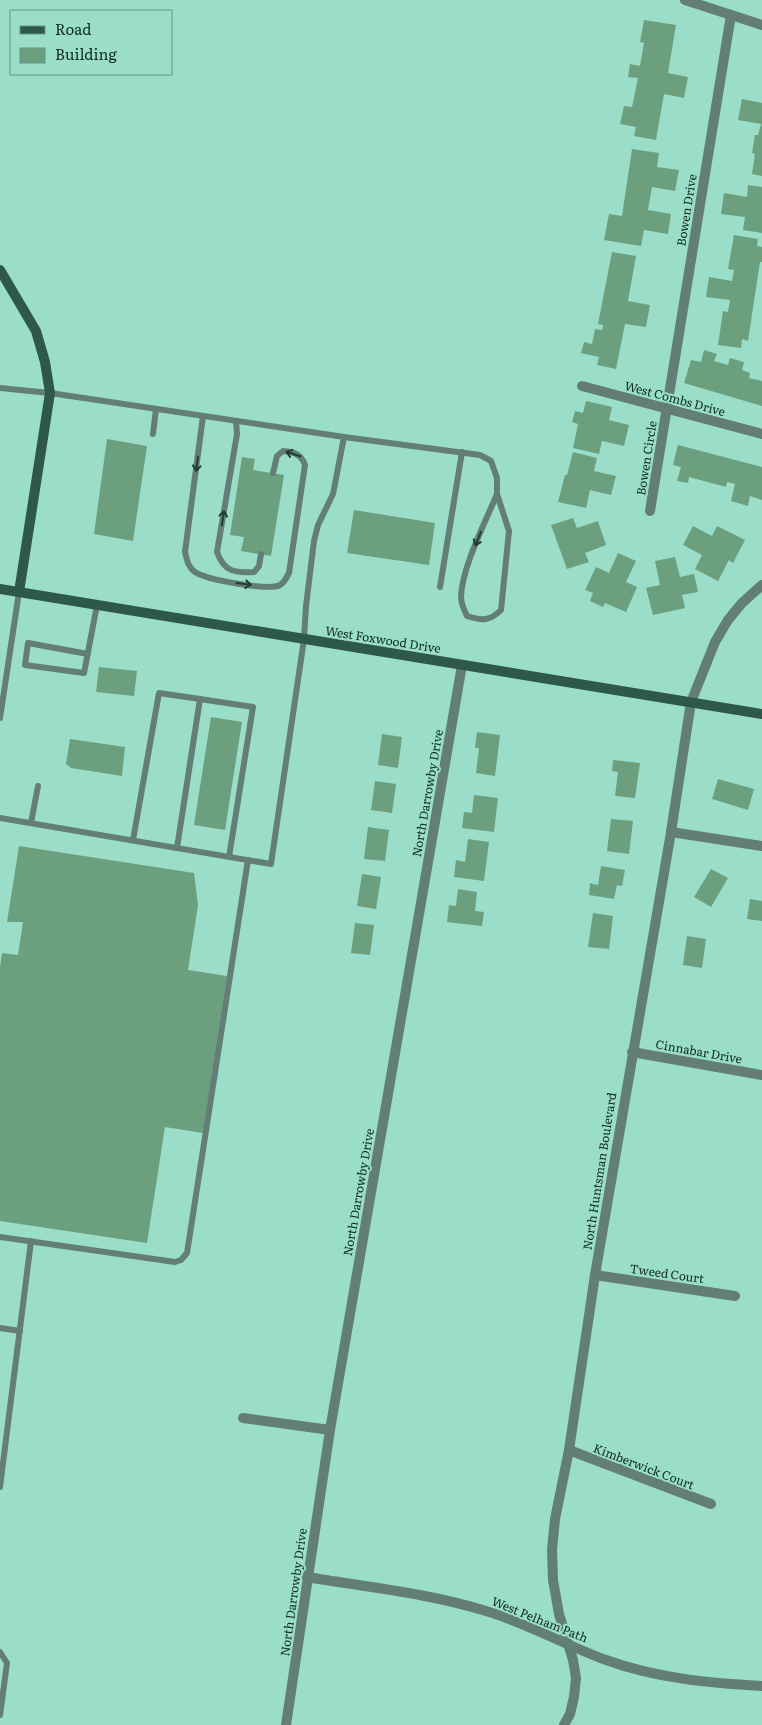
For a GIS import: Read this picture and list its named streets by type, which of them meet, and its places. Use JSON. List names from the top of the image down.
{
  "streets": {
    "main road": ["West Foxwood Drive"],
    "street": [
      "Bowen Drive",
      "West Combs Drive",
      "Bowen Circle",
      "North Darrowby Drive",
      "Cinnabar Drive",
      "North Huntsman Boulevard",
      "Tweed Court",
      "Kimberwick Court",
      "West Pelham Path"
    ]
  },
  "crossings": [
    ["Bowen Drive", "West Combs Drive"],
    ["Bowen Drive", "Bowen Circle"],
    ["West Combs Drive", "Bowen Circle"],
    ["West Foxwood Drive", "North Darrowby Drive"],
    ["West Foxwood Drive", "North Huntsman Boulevard"],
    ["North Darrowby Drive", "West Pelham Path"],
    ["Cinnabar Drive", "North Huntsman Boulevard"],
    ["North Huntsman Boulevard", "Tweed Court"],
    ["North Huntsman Boulevard", "Kimberwick Court"],
    ["North Huntsman Boulevard", "West Pelham Path"]
  ],
  "legend": ["Road", "Building"]
}
